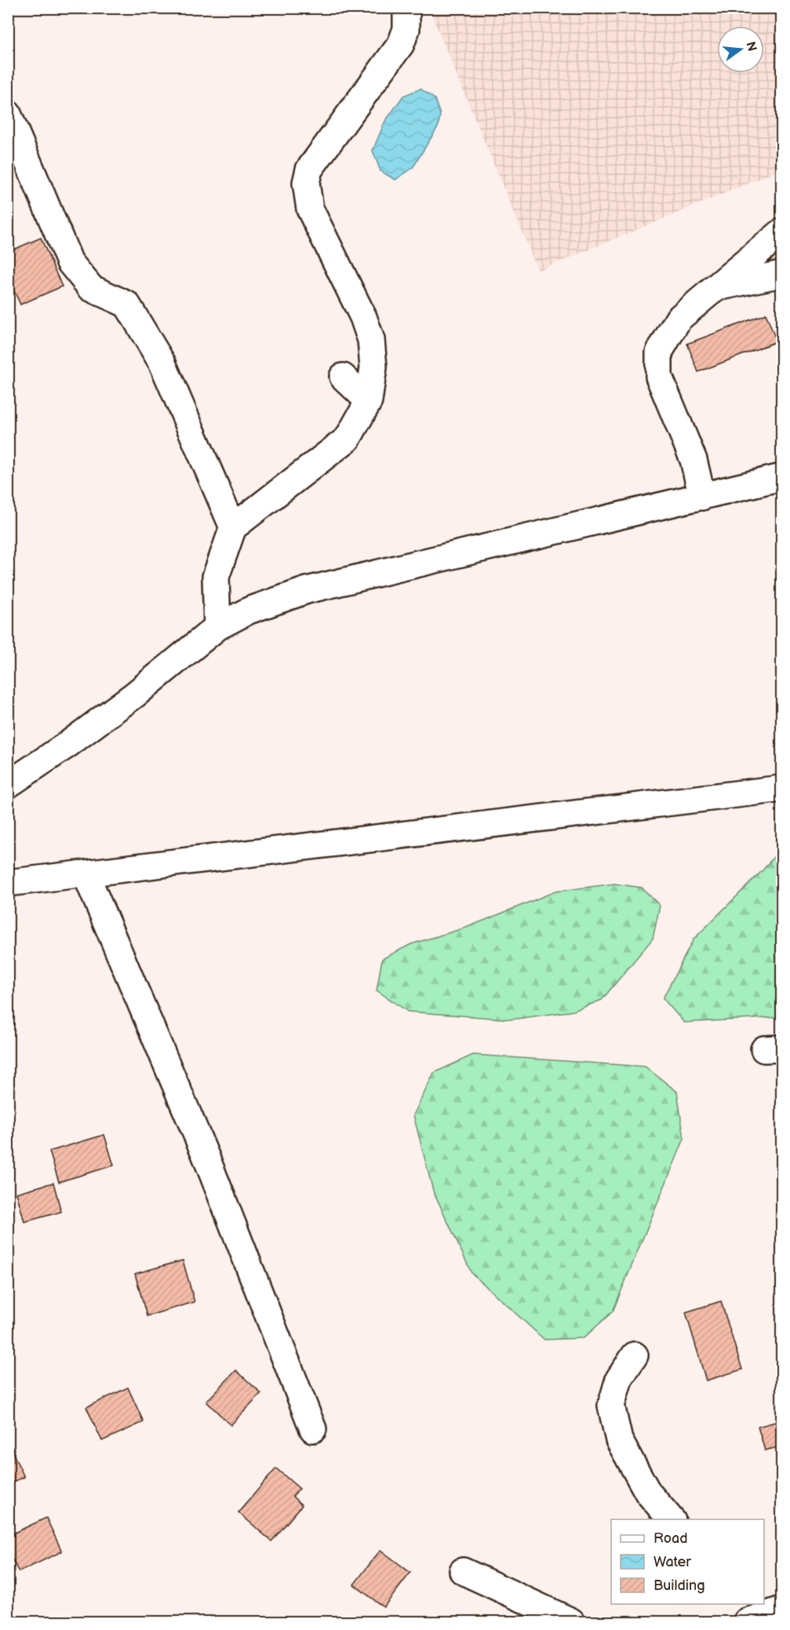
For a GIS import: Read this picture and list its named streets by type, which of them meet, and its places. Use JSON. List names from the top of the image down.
{
  "legend": ["Road", "Water", "Building"],
  "north": "right"
}
